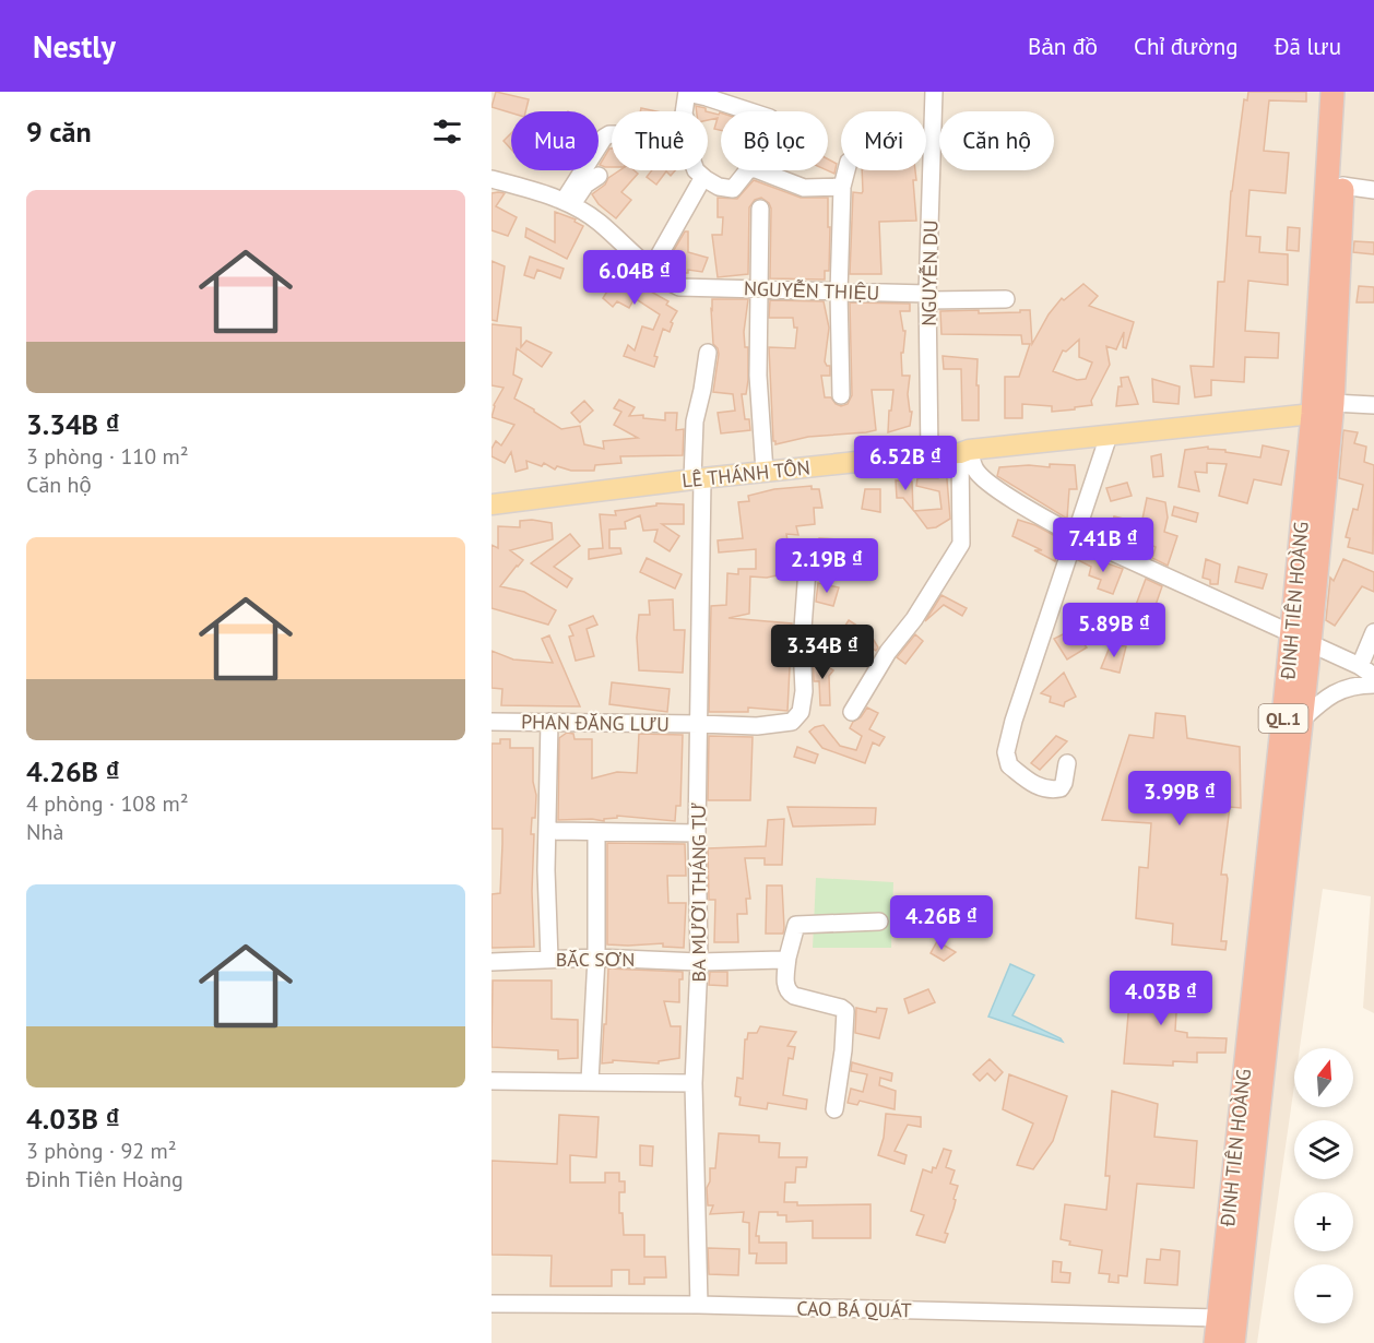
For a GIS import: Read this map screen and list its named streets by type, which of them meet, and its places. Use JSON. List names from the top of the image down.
{
  "streets": {
    "highway": ["ĐINH TIÊN HOÀNG", "QL.1"],
    "main road": ["LÊ THÁNH TÔN"],
    "street": [
      "NGUYỄN DU",
      "NGUYỄN THIỆU",
      "PHAN ĐĂNG LƯU",
      "BA MƯƠI THÁNG TƯ",
      "BẮC SƠN",
      "CAO BÁ QUÁT"
    ]
  },
  "crossings": [
    ["NGUYỄN DU", "NGUYỄN THIỆU"],
    ["NGUYỄN DU", "LÊ THÁNH TÔN"],
    ["LÊ THÁNH TÔN", "ĐINH TIÊN HOÀNG"],
    ["LÊ THÁNH TÔN", "BA MƯƠI THÁNG TƯ"],
    ["ĐINH TIÊN HOÀNG", "CAO BÁ QUÁT"],
    ["PHAN ĐĂNG LƯU", "BA MƯƠI THÁNG TƯ"],
    ["BA MƯƠI THÁNG TƯ", "BẮC SƠN"],
    ["BA MƯƠI THÁNG TƯ", "CAO BÁ QUÁT"]
  ],
  "north": "top",
  "page": {
    "header": "Nestly",
    "nav": ["Bản đồ", "Chỉ đường", "Đã lưu"],
    "heading": "9 căn",
    "chip": [
      "Mua",
      "Thuê",
      "Bộ lọc",
      "Mới",
      "Căn hộ"
    ],
    "list": [
      {
        "name": "3.34B ₫",
        "note": "3 phòng · 110 m² · Căn hộ"
      },
      {
        "name": "4.26B ₫",
        "note": "4 phòng · 108 m² · Nhà"
      },
      {
        "name": "4.03B ₫",
        "note": "3 phòng · 92 m² · Đinh Tiên Hoàng"
      }
    ],
    "price": [
      "6.04B ₫",
      "6.52B ₫",
      "7.41B ₫",
      "2.19B ₫",
      "5.89B ₫",
      "3.34B ₫",
      "3.99B ₫",
      "4.26B ₫",
      "4.03B ₫"
    ],
    "map_buttons": ["+", "−"]
  }
}
